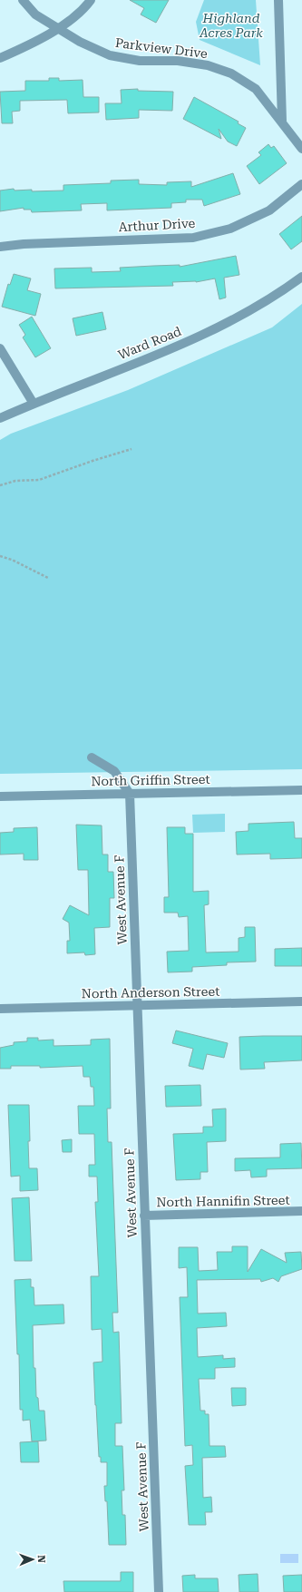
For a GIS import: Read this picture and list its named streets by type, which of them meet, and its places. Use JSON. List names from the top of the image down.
{
  "streets": {
    "street": [
      "Parkview Drive",
      "Arthur Drive",
      "Ward Road",
      "North Griffin Street",
      "West Avenue F",
      "North Anderson Street",
      "North Hannifin Street"
    ]
  },
  "crossings": [
    ["North Griffin Street", "West Avenue F"],
    ["West Avenue F", "North Anderson Street"],
    ["West Avenue F", "North Hannifin Street"]
  ],
  "parks": ["Highland Acres Park"],
  "north": "right"
}
